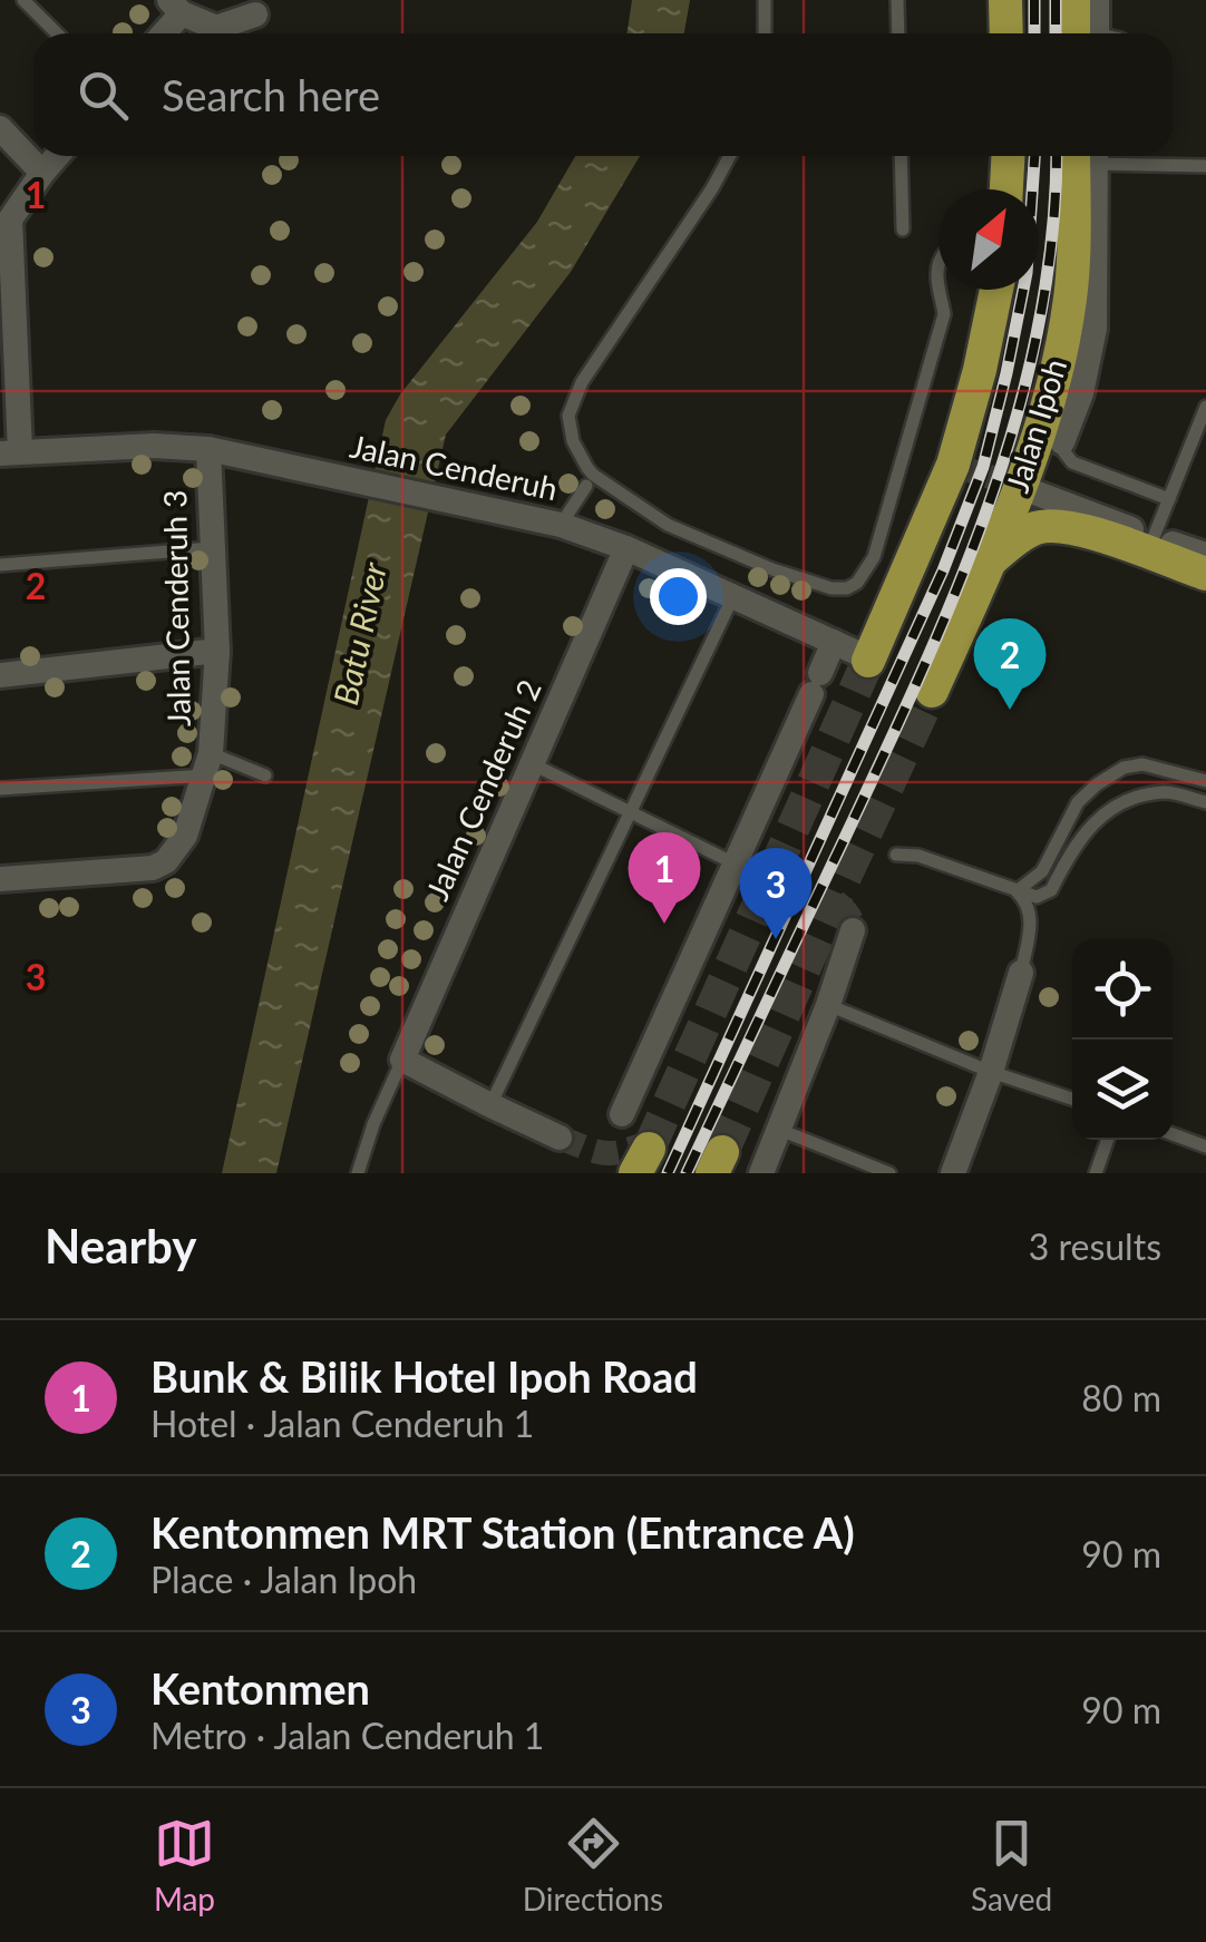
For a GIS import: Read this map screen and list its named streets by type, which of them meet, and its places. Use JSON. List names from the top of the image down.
{
  "streets": {
    "main road": ["Jalan Ipoh"],
    "street": ["Jalan Cenderuh", "Jalan Cenderuh 3", "Jalan Cenderuh 2"]
  },
  "crossings": [
    ["Jalan Cenderuh", "Jalan Cenderuh 3"],
    ["Jalan Cenderuh", "Jalan Cenderuh 2"]
  ],
  "water": ["Batu River"],
  "north": "top right",
  "page": {
    "search": "Search here",
    "pins": ["2", "1", "3"],
    "heading": ["Nearby", "3 results"],
    "list": [
      {
        "mark": "1",
        "name": "Bunk & Bilik Hotel Ipoh Road",
        "note": "Hotel · Jalan Cenderuh 1",
        "value": "80 m"
      },
      {
        "mark": "2",
        "name": "Kentonmen MRT Station (Entrance A)",
        "note": "Place · Jalan Ipoh",
        "value": "90 m"
      },
      {
        "mark": "3",
        "name": "Kentonmen",
        "note": "Metro · Jalan Cenderuh 1",
        "value": "90 m"
      }
    ],
    "nav": ["Map", "Directions", "Saved"]
  },
  "grid": {
    "rows": ["1", "2", "3"]
  }
}
